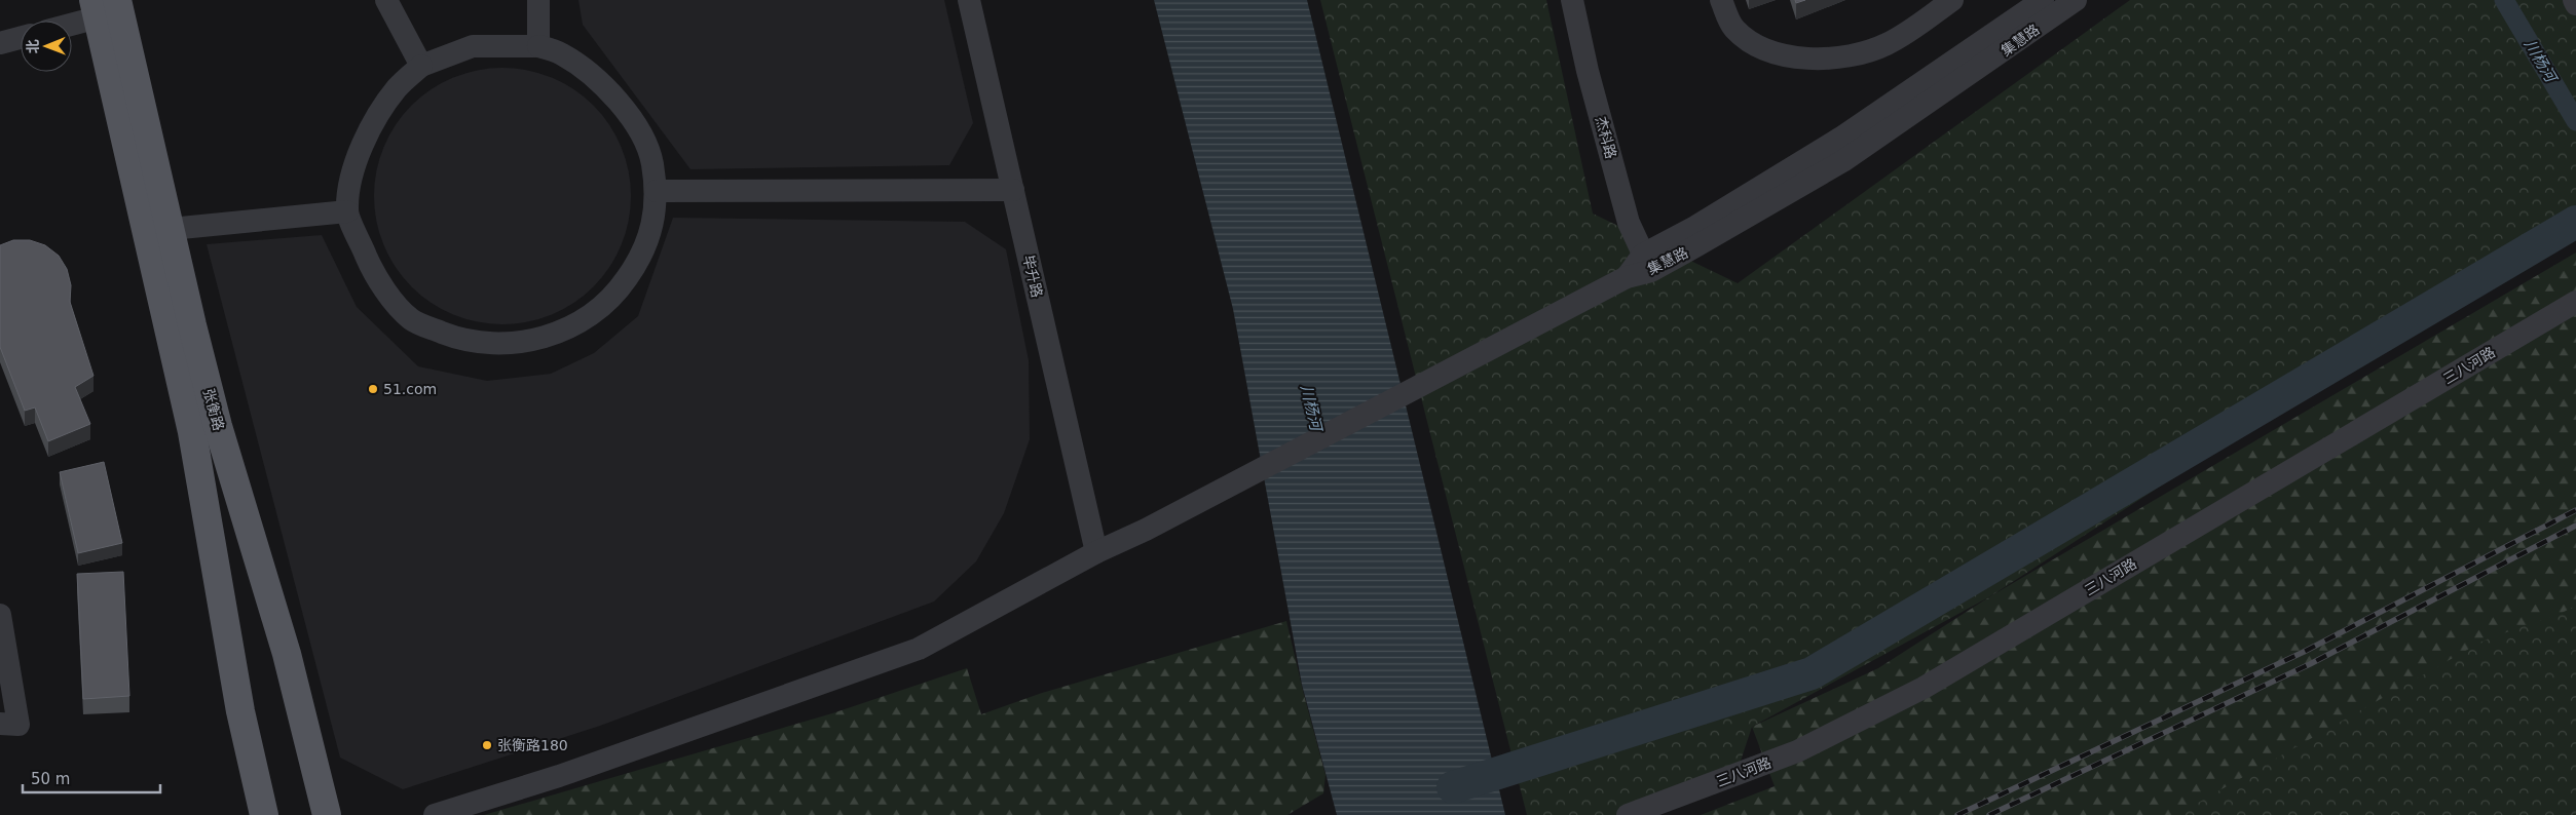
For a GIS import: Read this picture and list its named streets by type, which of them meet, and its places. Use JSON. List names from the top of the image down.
{
  "streets": {
    "main road": ["张衡路"],
    "street": [
      "集慧路",
      "杰科路",
      "毕升路",
      "三八河路"
    ]
  },
  "crossings": [
    ["集慧路", "杰科路"],
    ["集慧路", "毕升路"]
  ],
  "water": ["川杨河"],
  "places": ["51.com", "张衡路180"],
  "scale_bar": "50 m",
  "north": "left"
}
